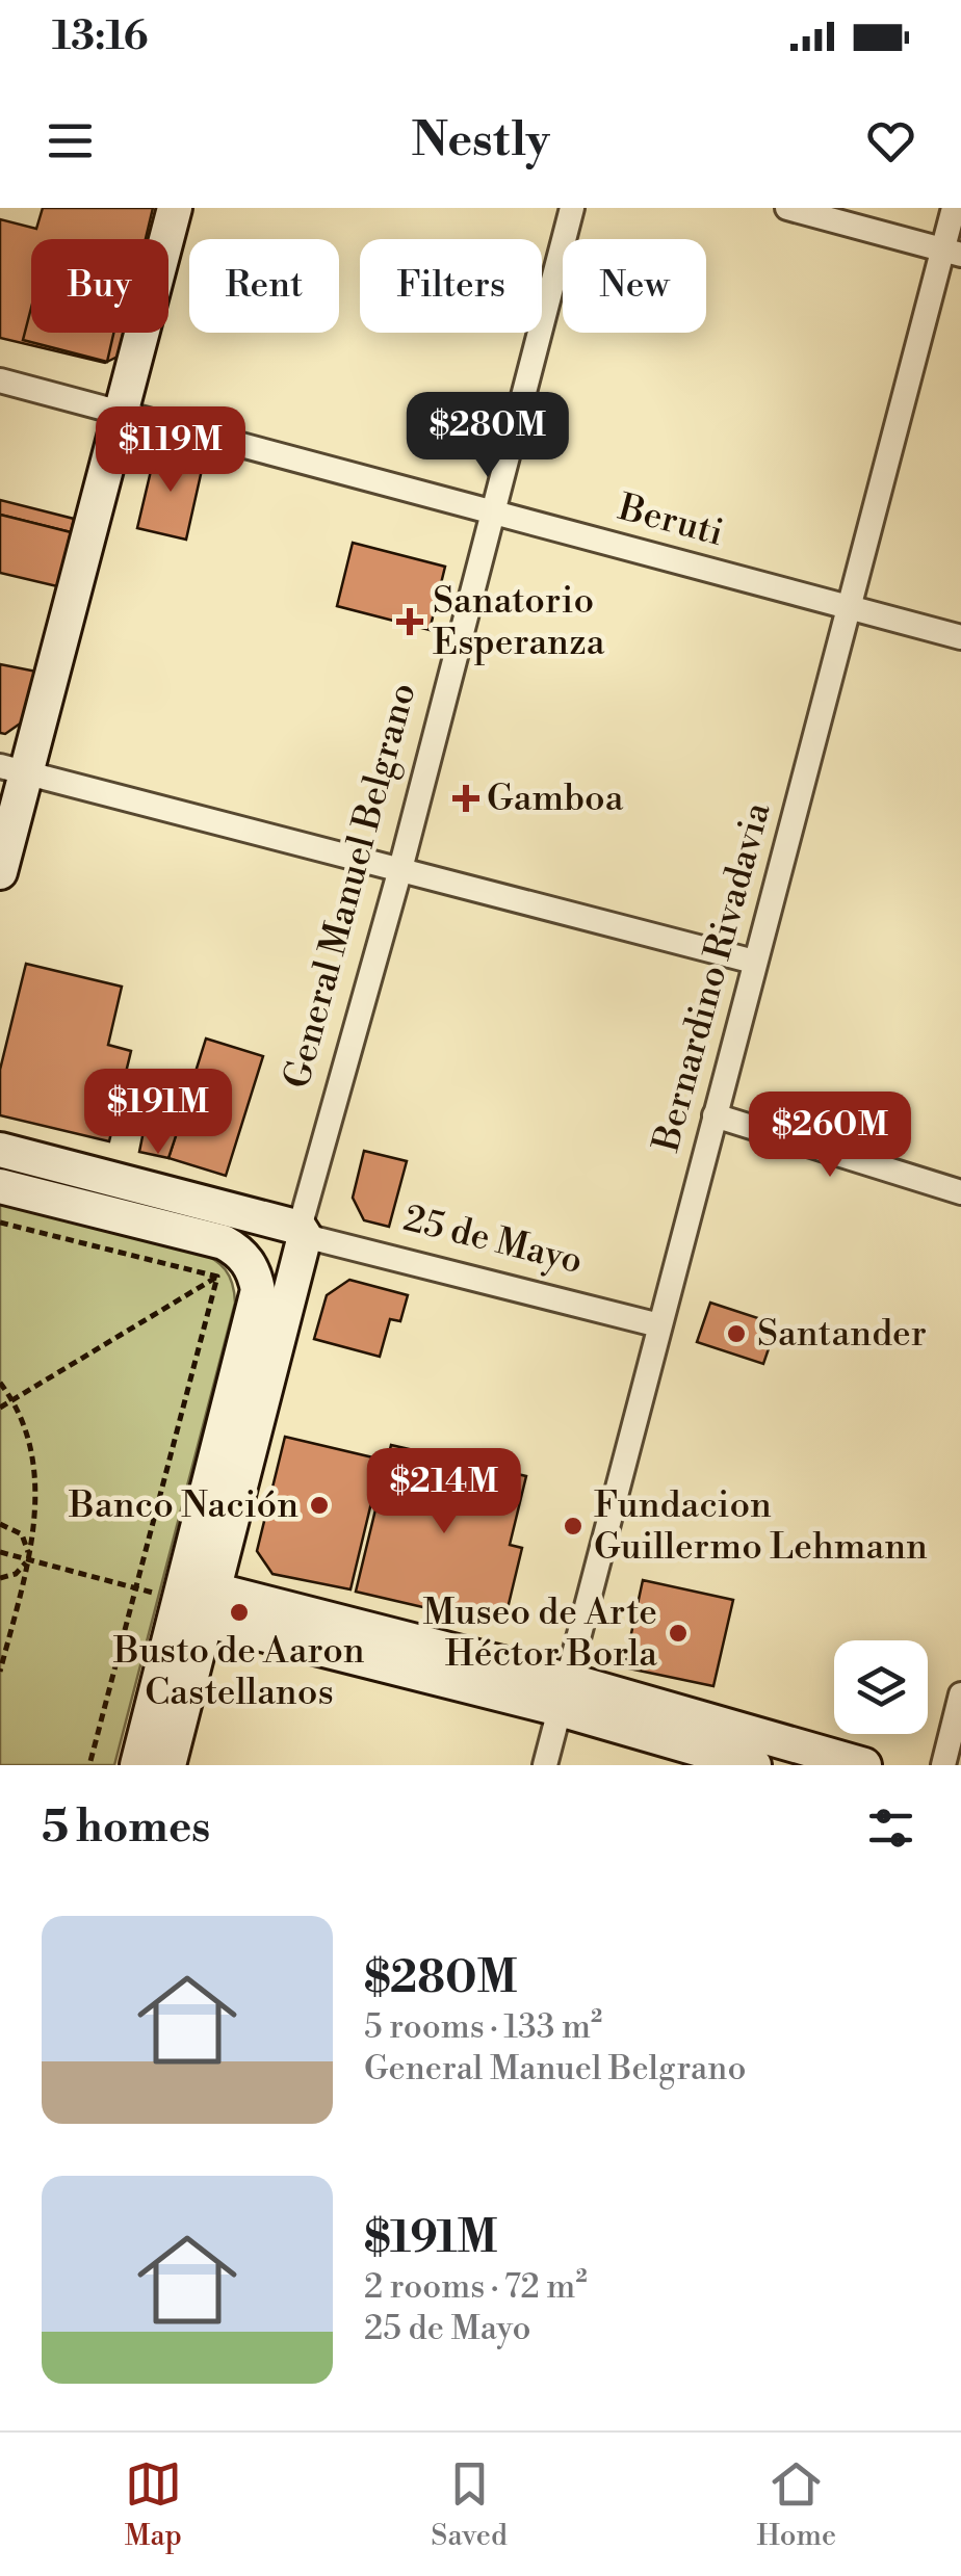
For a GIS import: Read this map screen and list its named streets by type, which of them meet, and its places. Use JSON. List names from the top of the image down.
{
  "streets": {
    "main road": ["General Manuel Belgrano", "25 de Mayo"],
    "street": ["Beruti", "Bernardino Rivadavia"]
  },
  "crossings": [
    ["Beruti", "General Manuel Belgrano"],
    ["Beruti", "Bernardino Rivadavia"],
    ["General Manuel Belgrano", "25 de Mayo"],
    ["Bernardino Rivadavia", "25 de Mayo"]
  ],
  "places": {
    "health": ["Sanatorio Esperanza", "Gamboa"],
    "other": [
      "Santander",
      "Banco Nación",
      "Fundacion Guillermo Lehmann",
      "Busto de Aaron Castellanos",
      "Museo de Arte Héctor Borla"
    ]
  },
  "page": {
    "status": "13:16",
    "header": "Nestly",
    "chip": [
      "Buy",
      "Rent",
      "Filters",
      "New"
    ],
    "price": [
      "$280M",
      "$119M",
      "$191M",
      "$260M",
      "$214M"
    ],
    "heading": "5 homes",
    "list": [
      {
        "name": "$280M",
        "note": "5 rooms · 133 m² · General Manuel Belgrano"
      },
      {
        "name": "$191M",
        "note": "2 rooms · 72 m² · 25 de Mayo"
      }
    ],
    "tabs": ["Map", "Saved", "Home"]
  }
}
